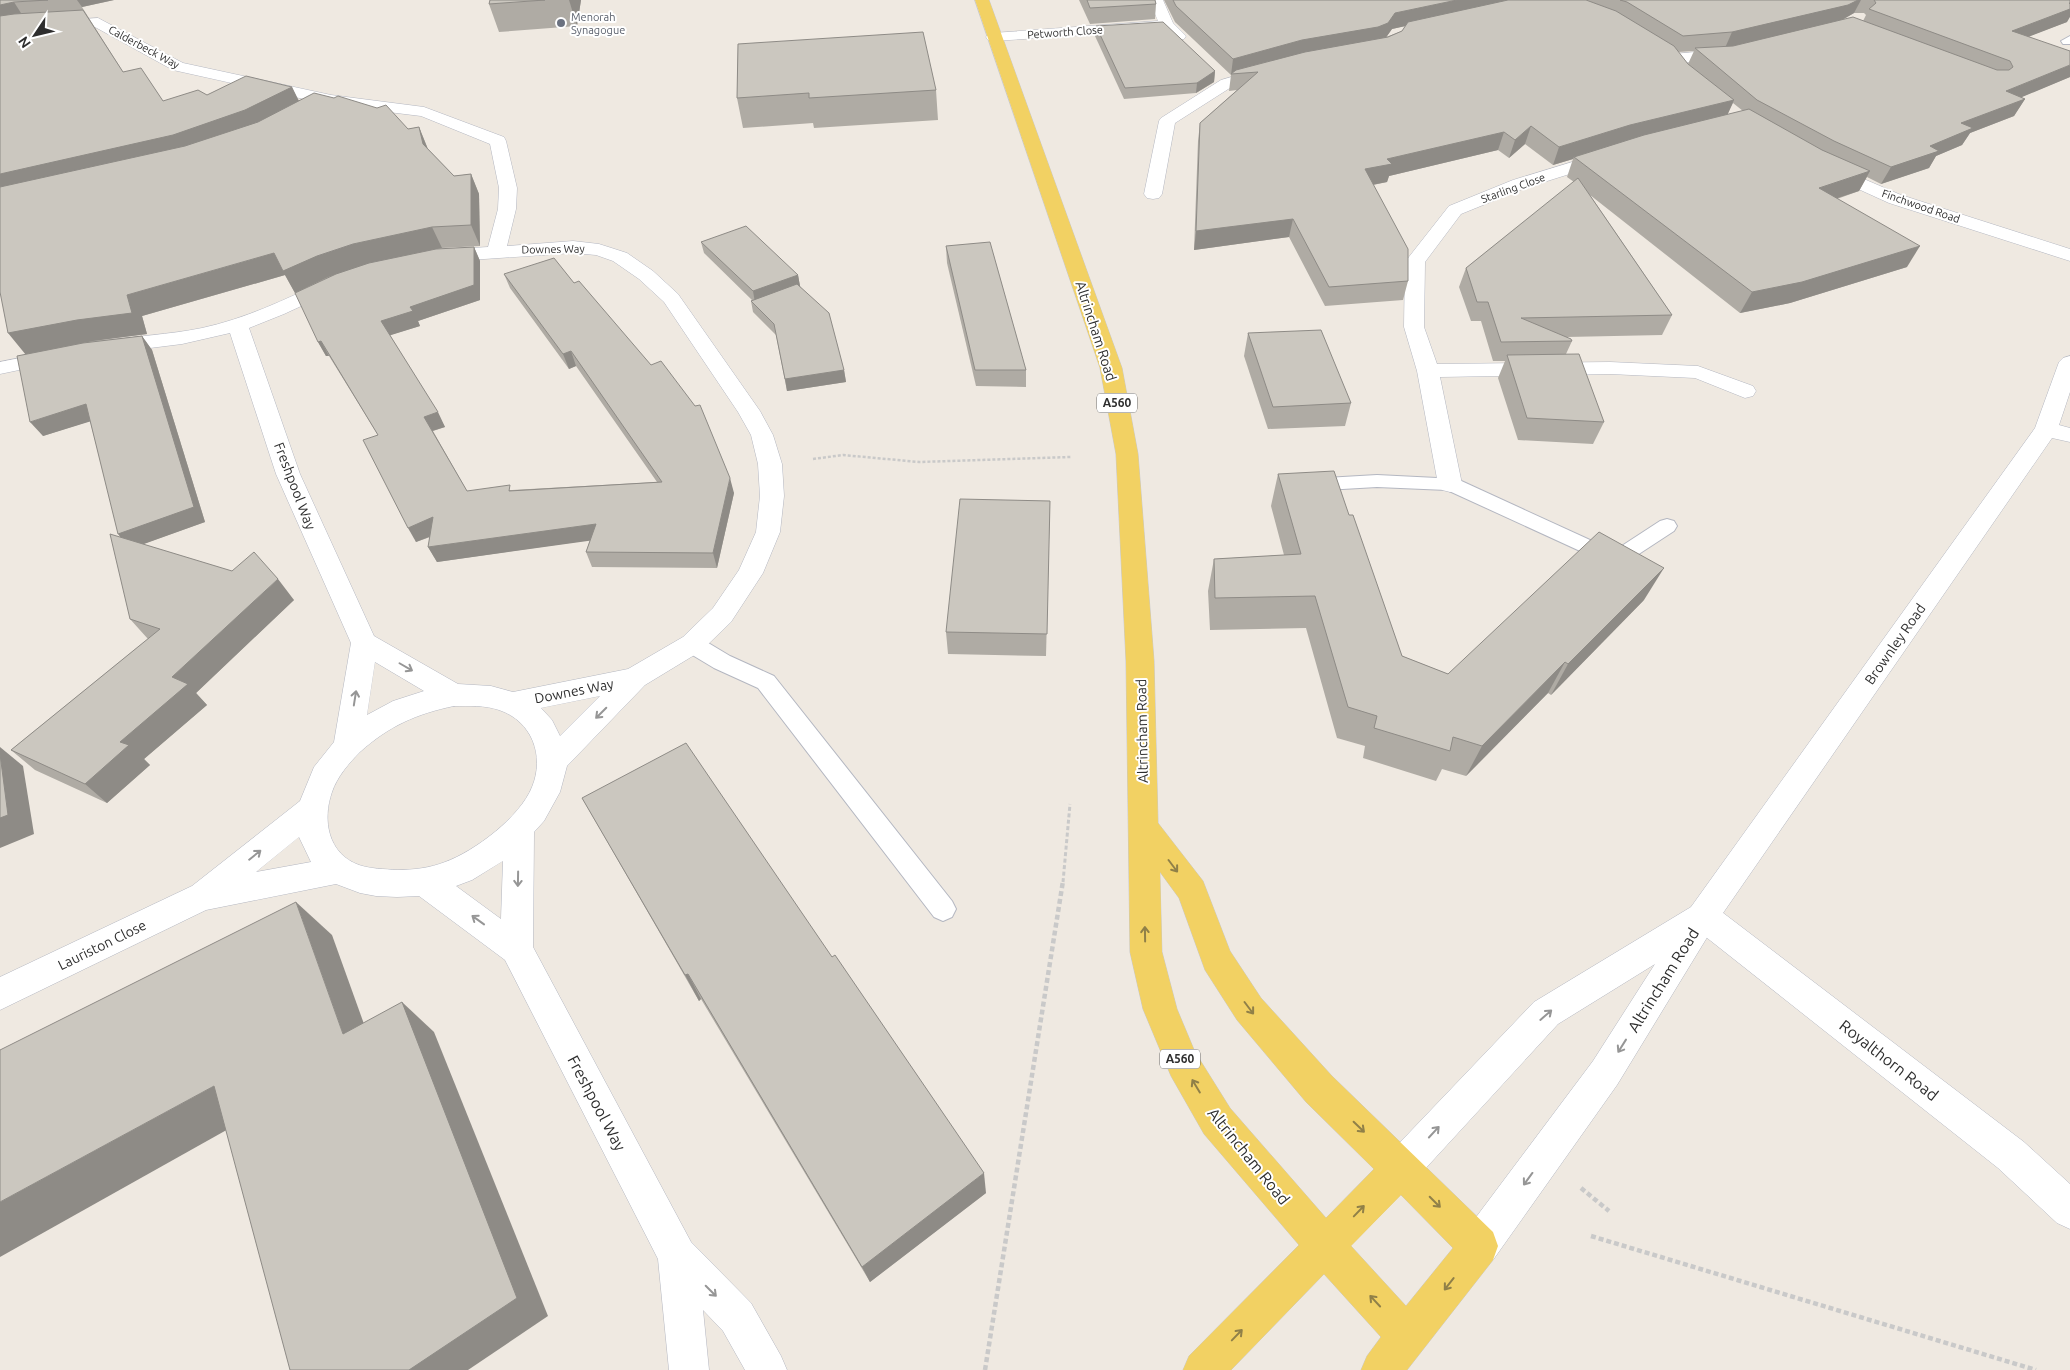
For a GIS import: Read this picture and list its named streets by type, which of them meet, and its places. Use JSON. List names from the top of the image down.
{
  "streets": {
    "main road": ["Altrincham Road", "A560"],
    "street": [
      "Petworth Close",
      "Calderbeck Way",
      "Starling Close",
      "Finchwood Road",
      "Downes Way",
      "Freshpool Way",
      "Brownley Road",
      "Lauriston Close",
      "Royalthorn Road"
    ]
  },
  "crossings": [
    ["Petworth Close", "Altrincham Road"],
    ["Calderbeck Way", "Downes Way"],
    ["Altrincham Road", "Brownley Road"],
    ["Altrincham Road", "Royalthorn Road"],
    ["Brownley Road", "Royalthorn Road"]
  ],
  "places": ["Menorah Synagogue"],
  "north": "bottom left"
}
